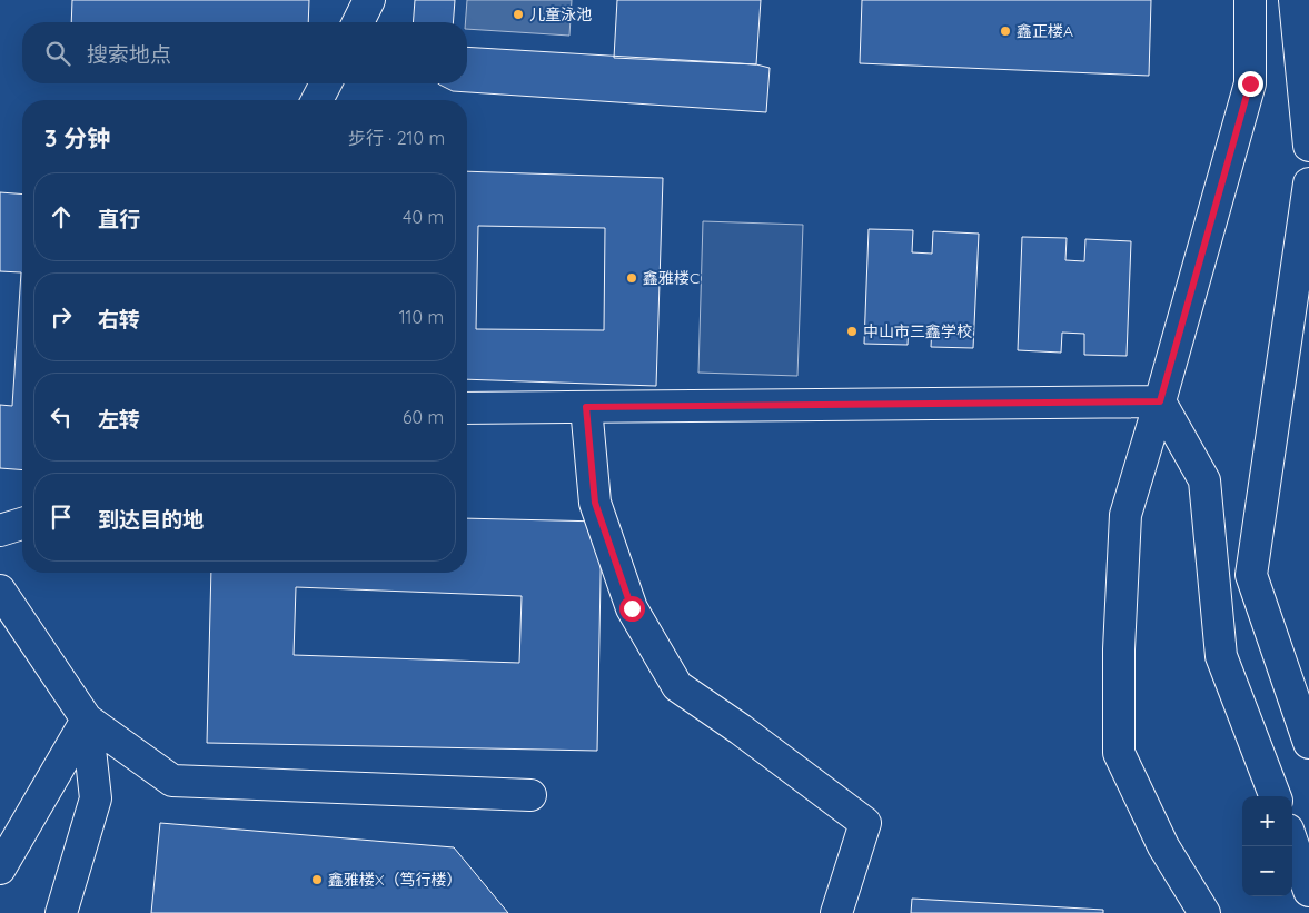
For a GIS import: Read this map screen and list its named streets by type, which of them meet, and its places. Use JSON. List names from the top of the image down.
{
  "places": [
    "儿童泳池",
    "鑫正楼A",
    "鑫雅楼C",
    "中山市三鑫学校",
    "鑫雅楼X（笃行楼）"
  ],
  "page": {
    "search": "搜索地点",
    "heading": ["3 分钟", "步行 · 210 m"],
    "list": [
      ["直行", "40 m"],
      ["右转", "110 m"],
      ["左转", "60 m"],
      "到达目的地"
    ],
    "map_buttons": ["+", "−"]
  }
}
